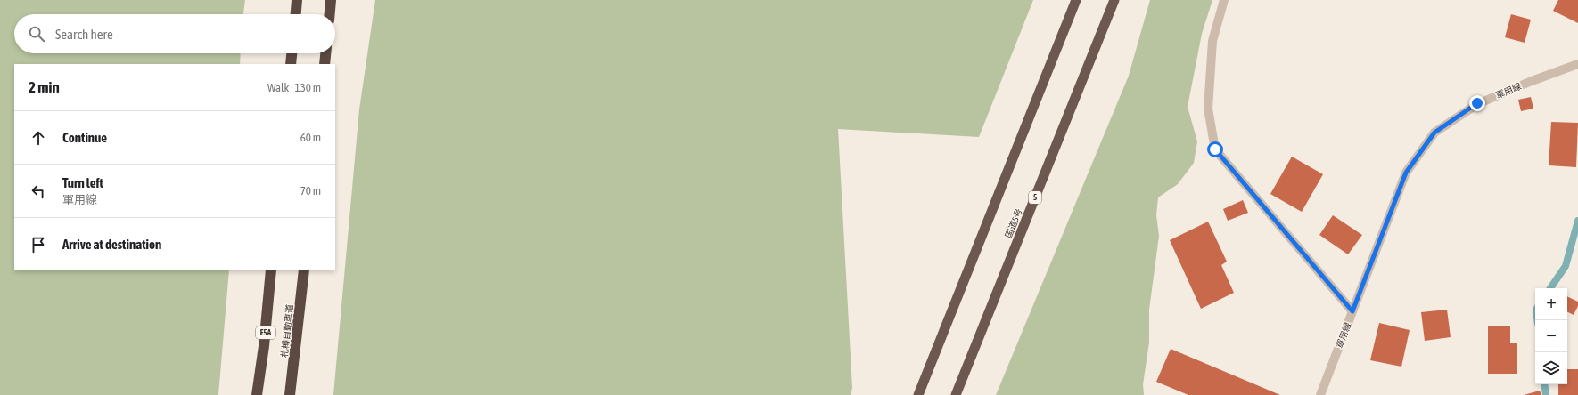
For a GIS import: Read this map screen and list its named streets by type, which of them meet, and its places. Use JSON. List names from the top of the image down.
{
  "streets": {
    "highway": [
      "5",
      "国道5号",
      "札樽自動車道",
      "E5A"
    ],
    "street": ["軍用線"]
  },
  "page": {
    "search": "Search here",
    "heading": ["2 min", "Walk · 130 m"],
    "list": [
      ["Continue", "60 m"],
      ["Turn left", "軍用線", "70 m"],
      "Arrive at destination"
    ],
    "map_buttons": ["+", "−"]
  }
}
